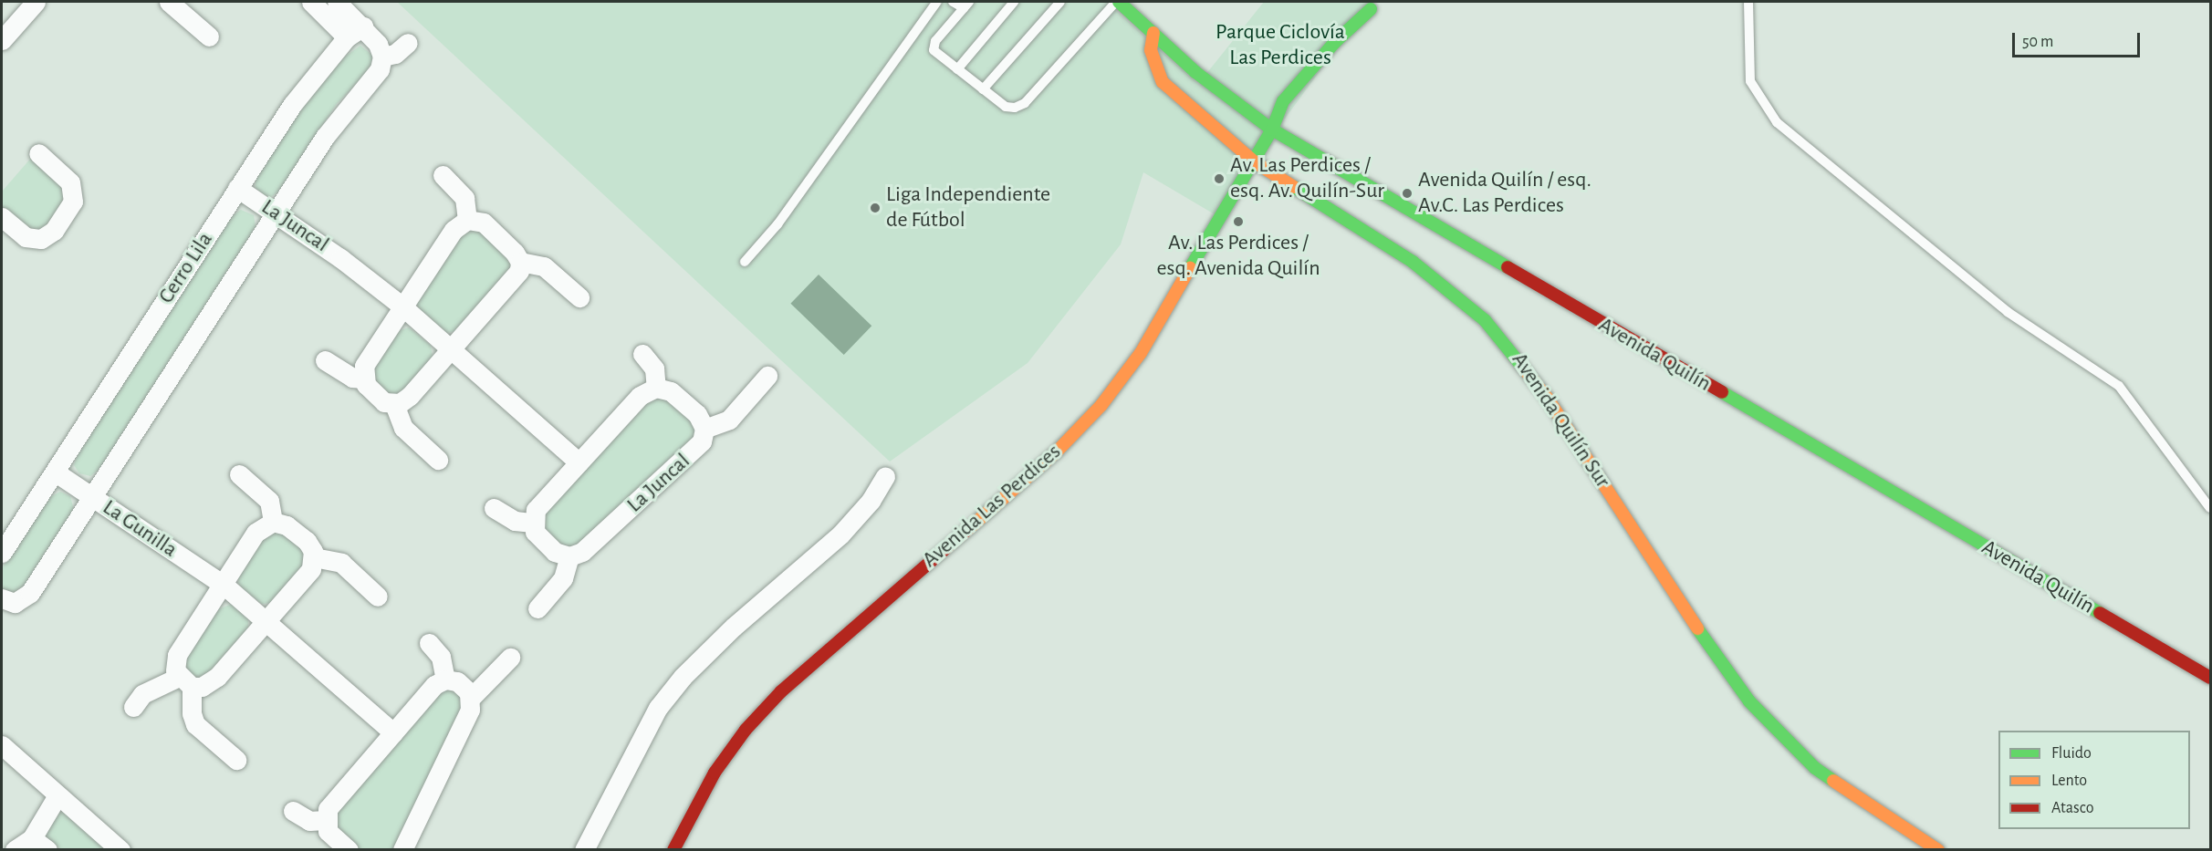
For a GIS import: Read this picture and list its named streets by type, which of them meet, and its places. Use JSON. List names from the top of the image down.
{
  "streets": {
    "street": [
      "La Juncal",
      "Cerro Lila",
      "Avenida Quilín",
      "Avenida Quilín Sur",
      "Avenida Las Perdices",
      "La Gunilla"
    ]
  },
  "crossings": [
    ["La Juncal", "Cerro Lila"],
    ["Cerro Lila", "La Gunilla"],
    ["Avenida Quilín", "Avenida Quilín Sur"],
    ["Avenida Quilín", "Avenida Las Perdices"],
    ["Avenida Quilín Sur", "Avenida Las Perdices"]
  ],
  "parks": ["Parque Ciclovía Las Perdices"],
  "places": [
    "Av. Las Perdices / esq. Av. Quilín-Sur",
    "Avenida Quilín / esq. Av.C. Las Perdices",
    "Liga Independiente de Fútbol",
    "Av. Las Perdices / esq. Avenida Quilín"
  ],
  "legend": ["Fluido", "Lento", "Atasco"],
  "scale_bar": "50 m"
}
